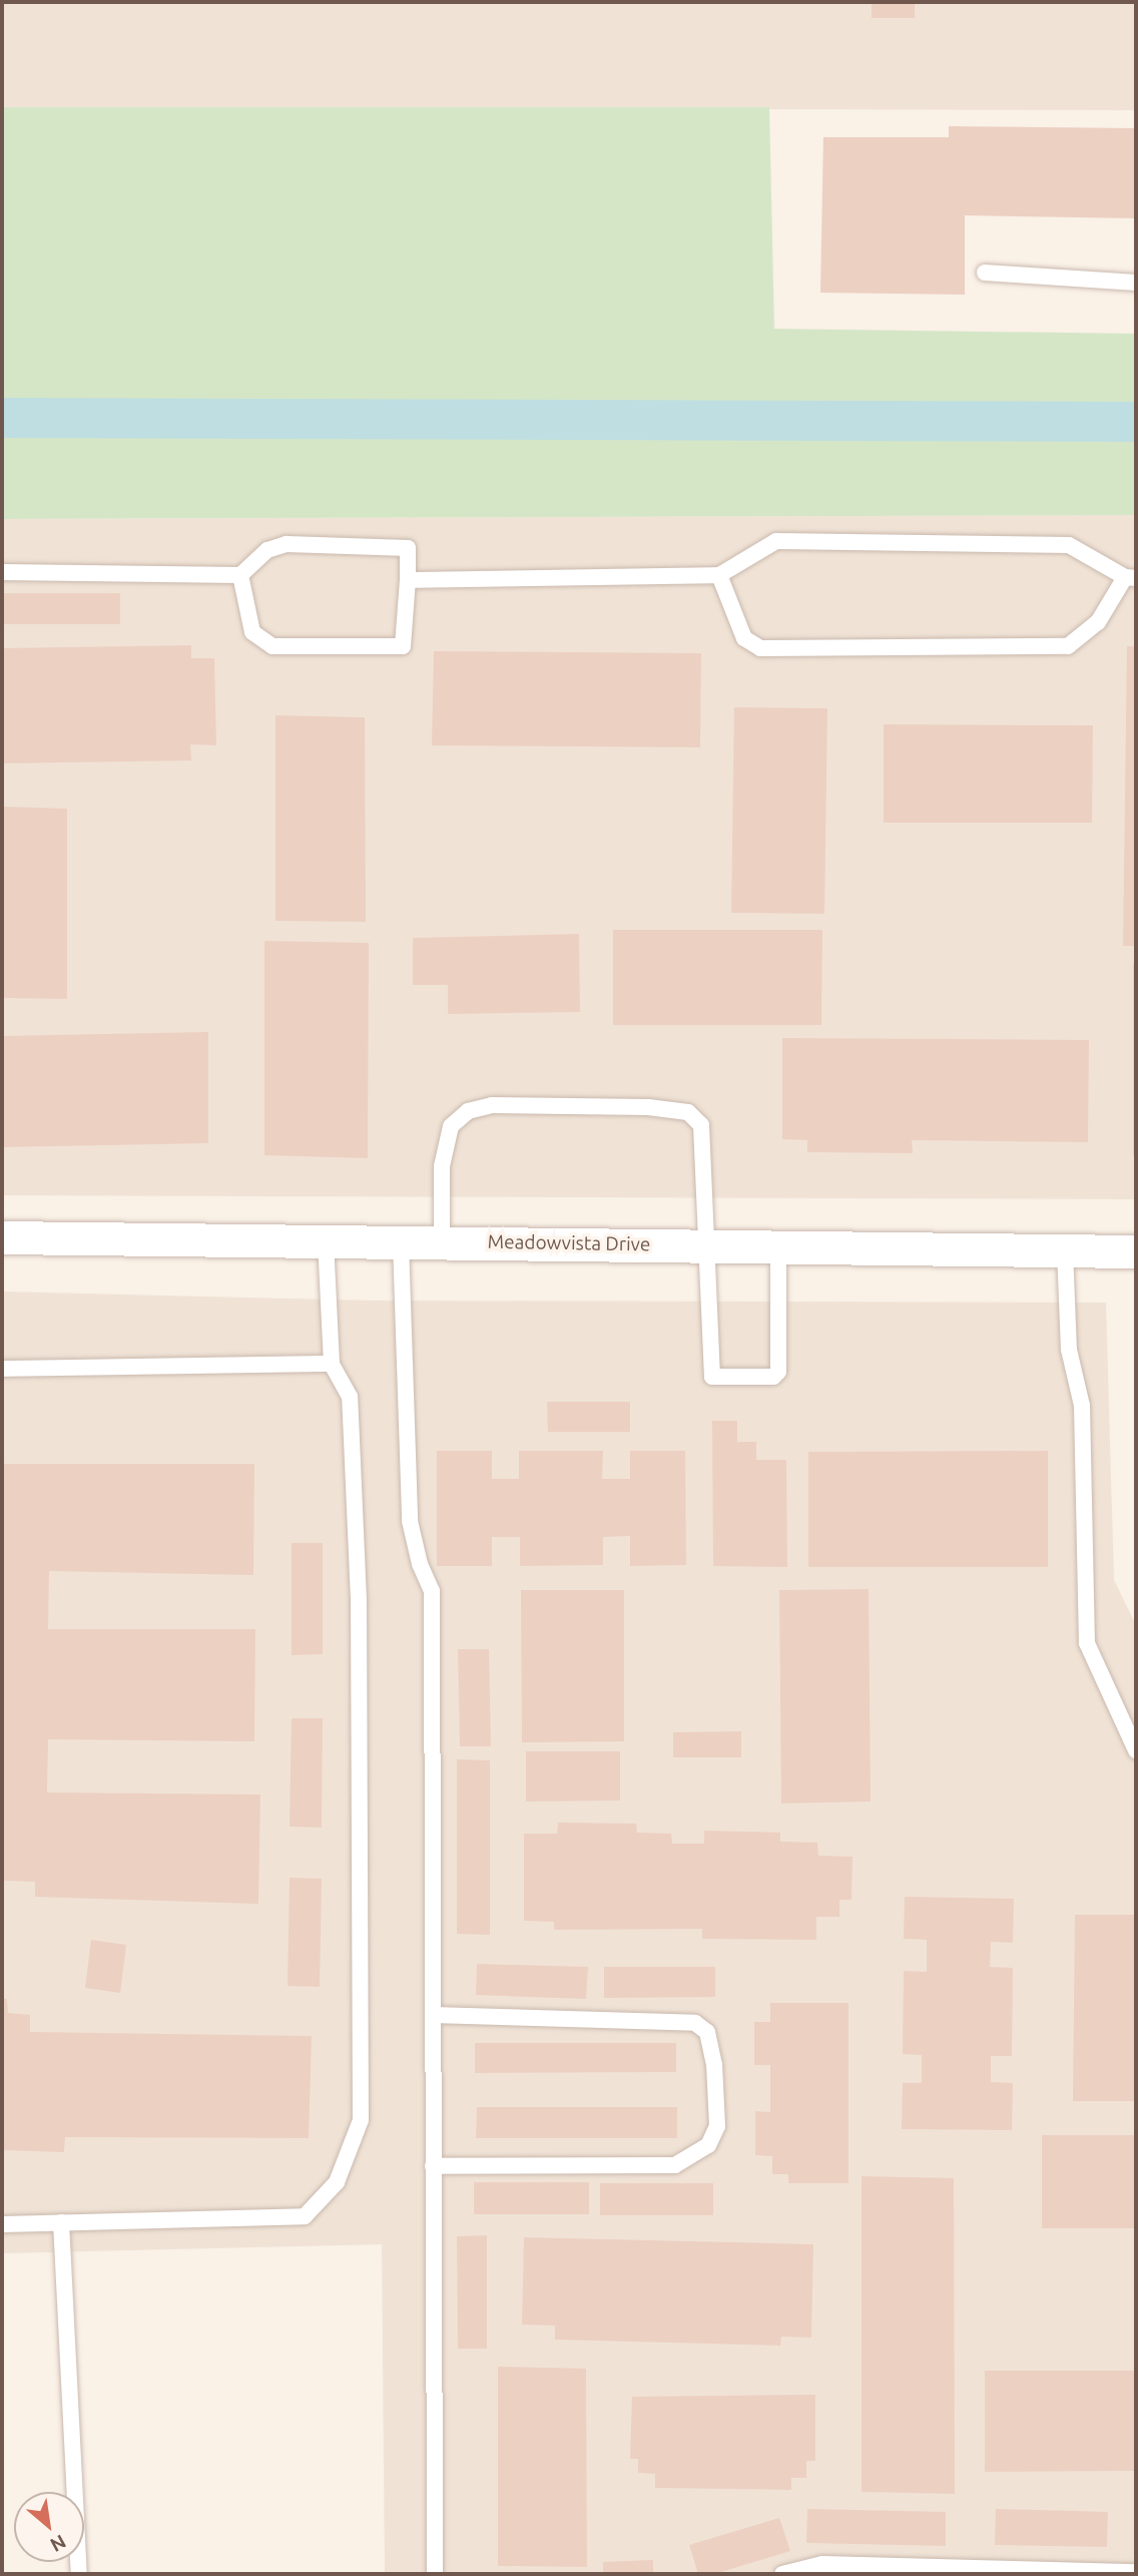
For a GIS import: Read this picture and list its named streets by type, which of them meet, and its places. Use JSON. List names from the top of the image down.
{
  "streets": {
    "street": ["Meadowvista Drive"]
  },
  "north": "bottom right"
}
